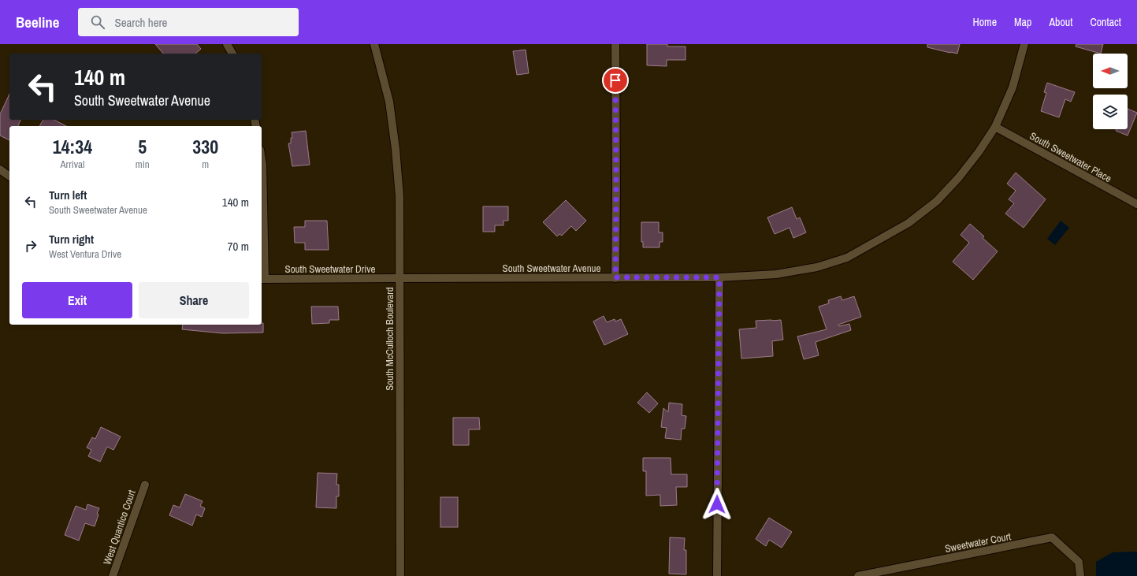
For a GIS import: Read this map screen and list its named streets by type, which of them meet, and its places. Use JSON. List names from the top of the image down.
{
  "streets": {
    "street": [
      "South Sweetwater Place",
      "South Sweetwater Avenue",
      "South Sweetwater Drive",
      "South McCulloch Boulevard",
      "West Quantico Court",
      "Sweetwater Court"
    ]
  },
  "crossings": [
    ["South Sweetwater Place", "South Sweetwater Avenue"],
    ["South Sweetwater Avenue", "South Sweetwater Drive"],
    ["South Sweetwater Avenue", "South McCulloch Boulevard"],
    ["South Sweetwater Drive", "South McCulloch Boulevard"]
  ],
  "north": "left",
  "page": {
    "header": "Beeline",
    "search": "Search here",
    "nav": [
      "Home",
      "Map",
      "About",
      "Contact"
    ],
    "turn": ["140 m", "South Sweetwater Avenue"],
    "eta": [
      "14:34",
      "Arrival",
      "5",
      "min",
      "330",
      "m"
    ],
    "list": [
      {
        "name": "Turn left",
        "note": "South Sweetwater Avenue",
        "value": "140 m"
      },
      {
        "name": "Turn right",
        "note": "West Ventura Drive",
        "value": "70 m"
      }
    ],
    "buttons": ["Exit", "Share"]
  }
}
